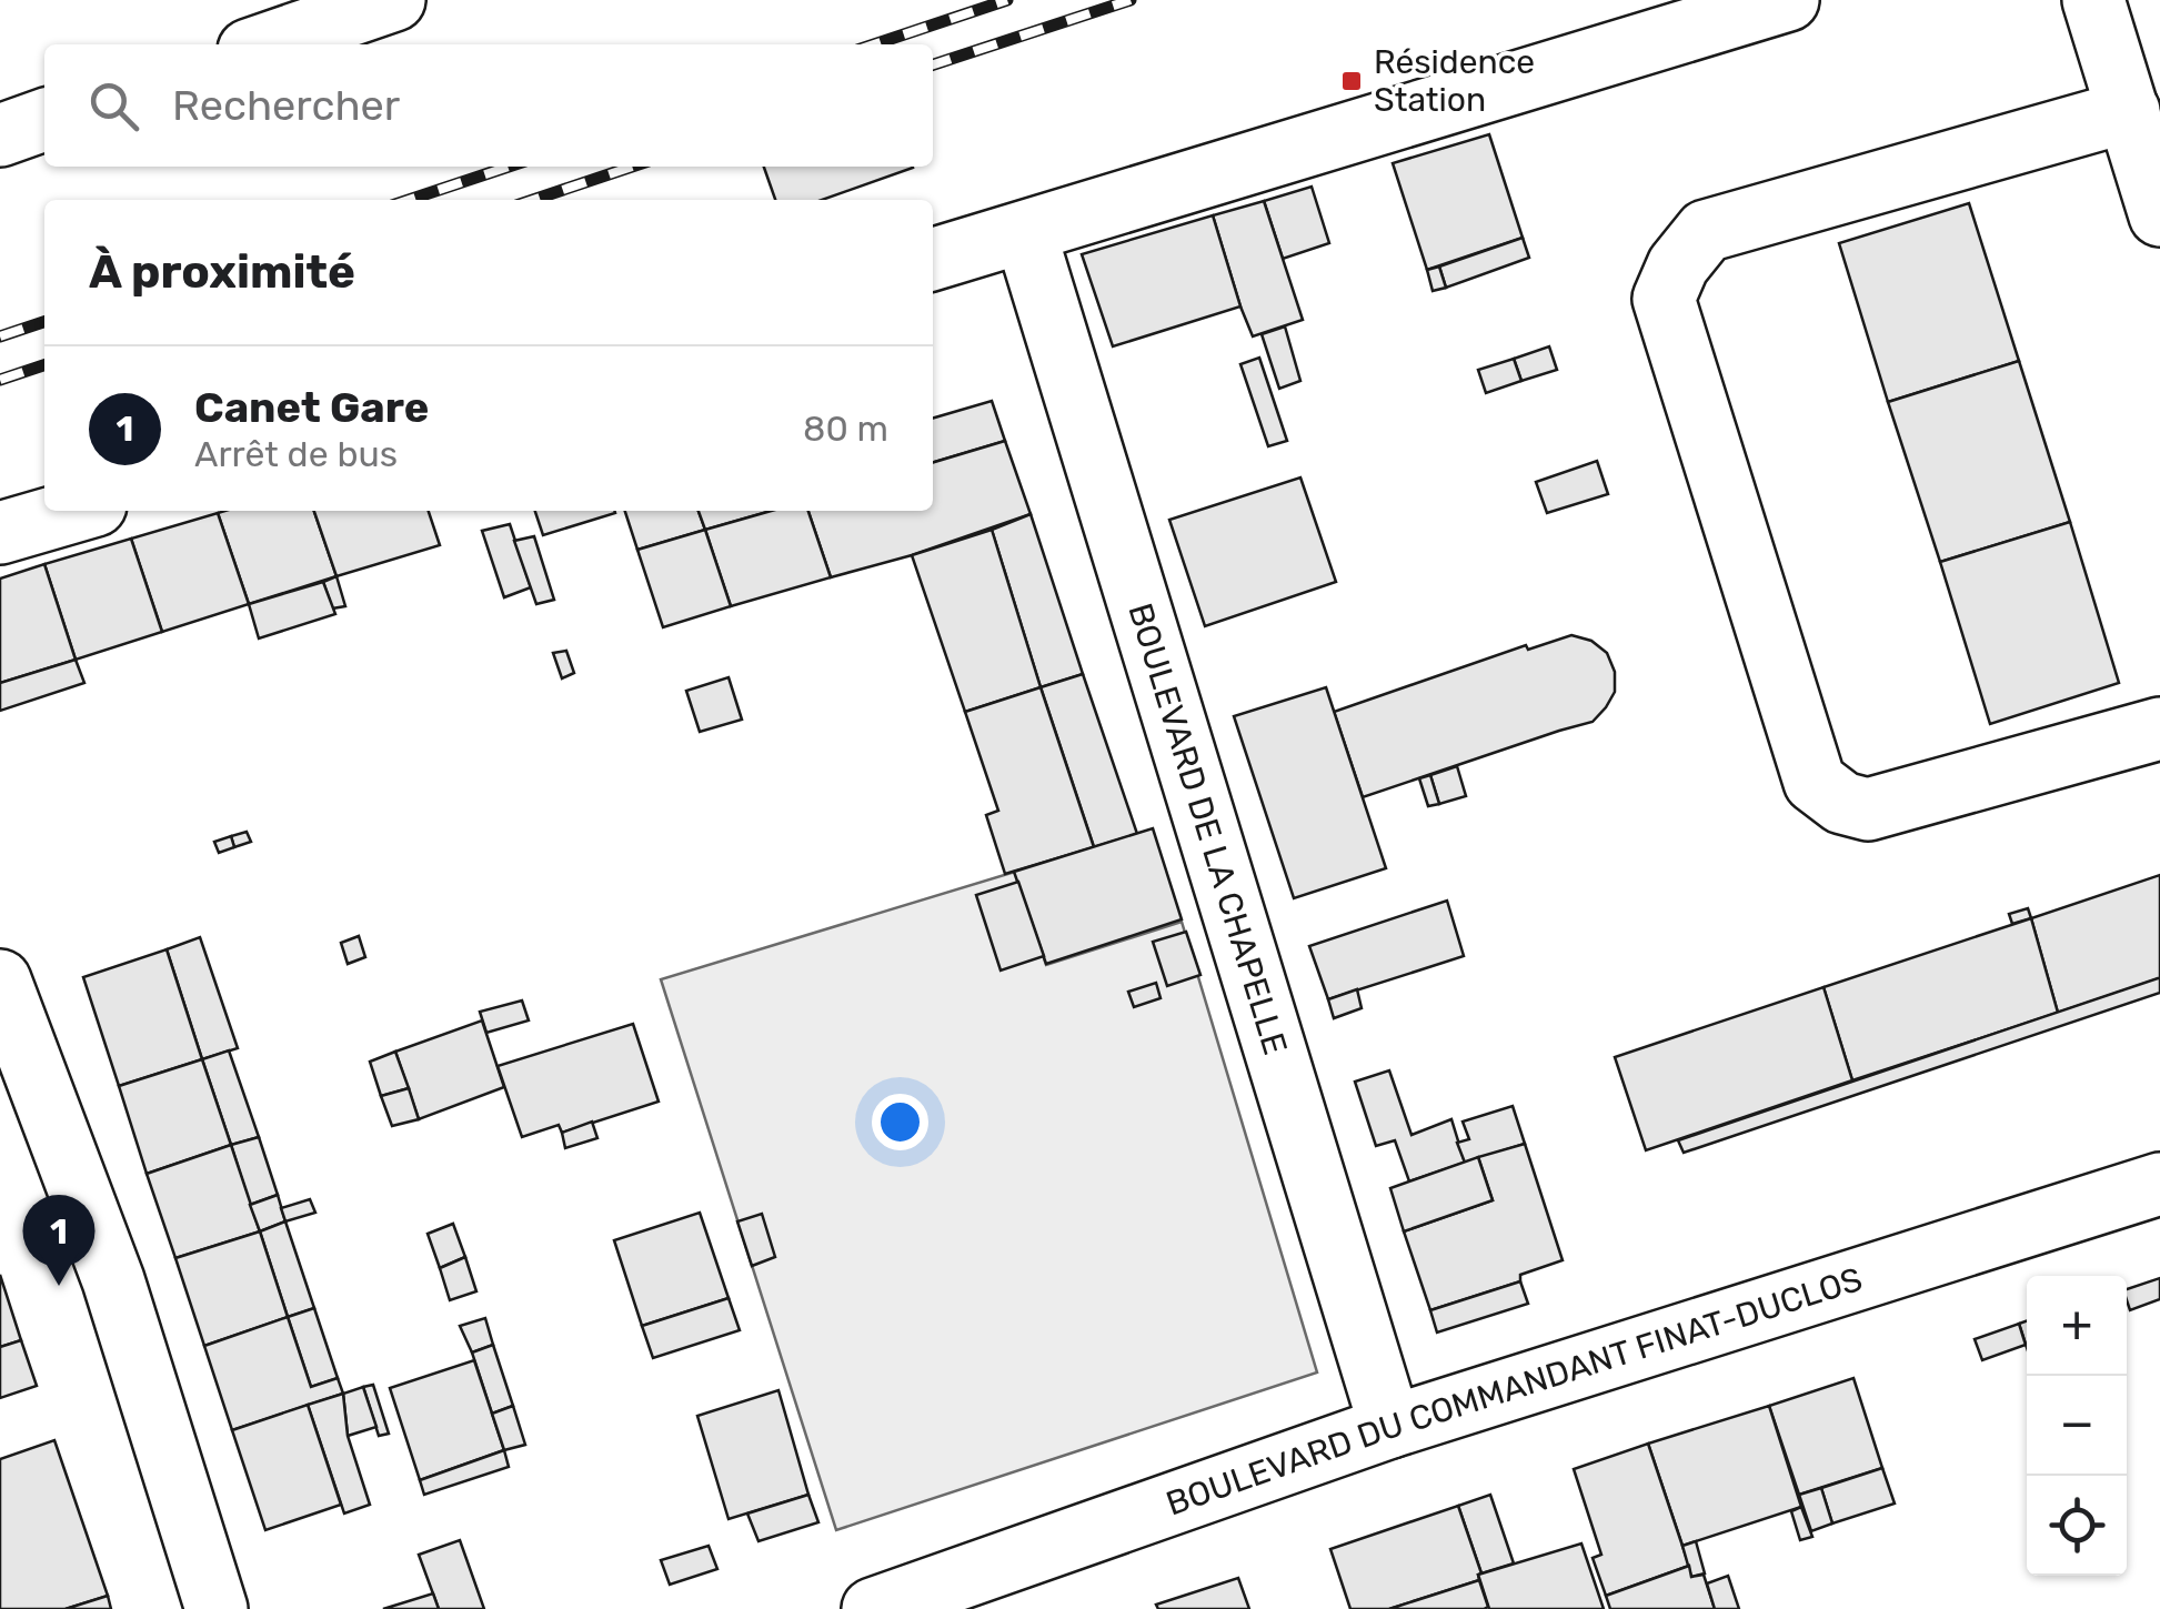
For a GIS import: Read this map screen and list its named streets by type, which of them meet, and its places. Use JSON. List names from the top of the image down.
{
  "streets": {
    "main road": ["BOULEVARD DE LA CHAPELLE", "BOULEVARD DU COMMANDANT FINAT-DUCLOS"]
  },
  "crossings": [
    ["BOULEVARD DE LA CHAPELLE", "BOULEVARD DU COMMANDANT FINAT-DUCLOS"]
  ],
  "places": {
    "transit": ["Résidence Station"]
  },
  "page": {
    "search": "Rechercher",
    "heading": "À proximité",
    "list": [
      {
        "mark": "1",
        "name": "Canet Gare",
        "note": "Arrêt de bus",
        "value": "80 m"
      }
    ],
    "pins": "1",
    "map_buttons": ["+", "−"]
  }
}
